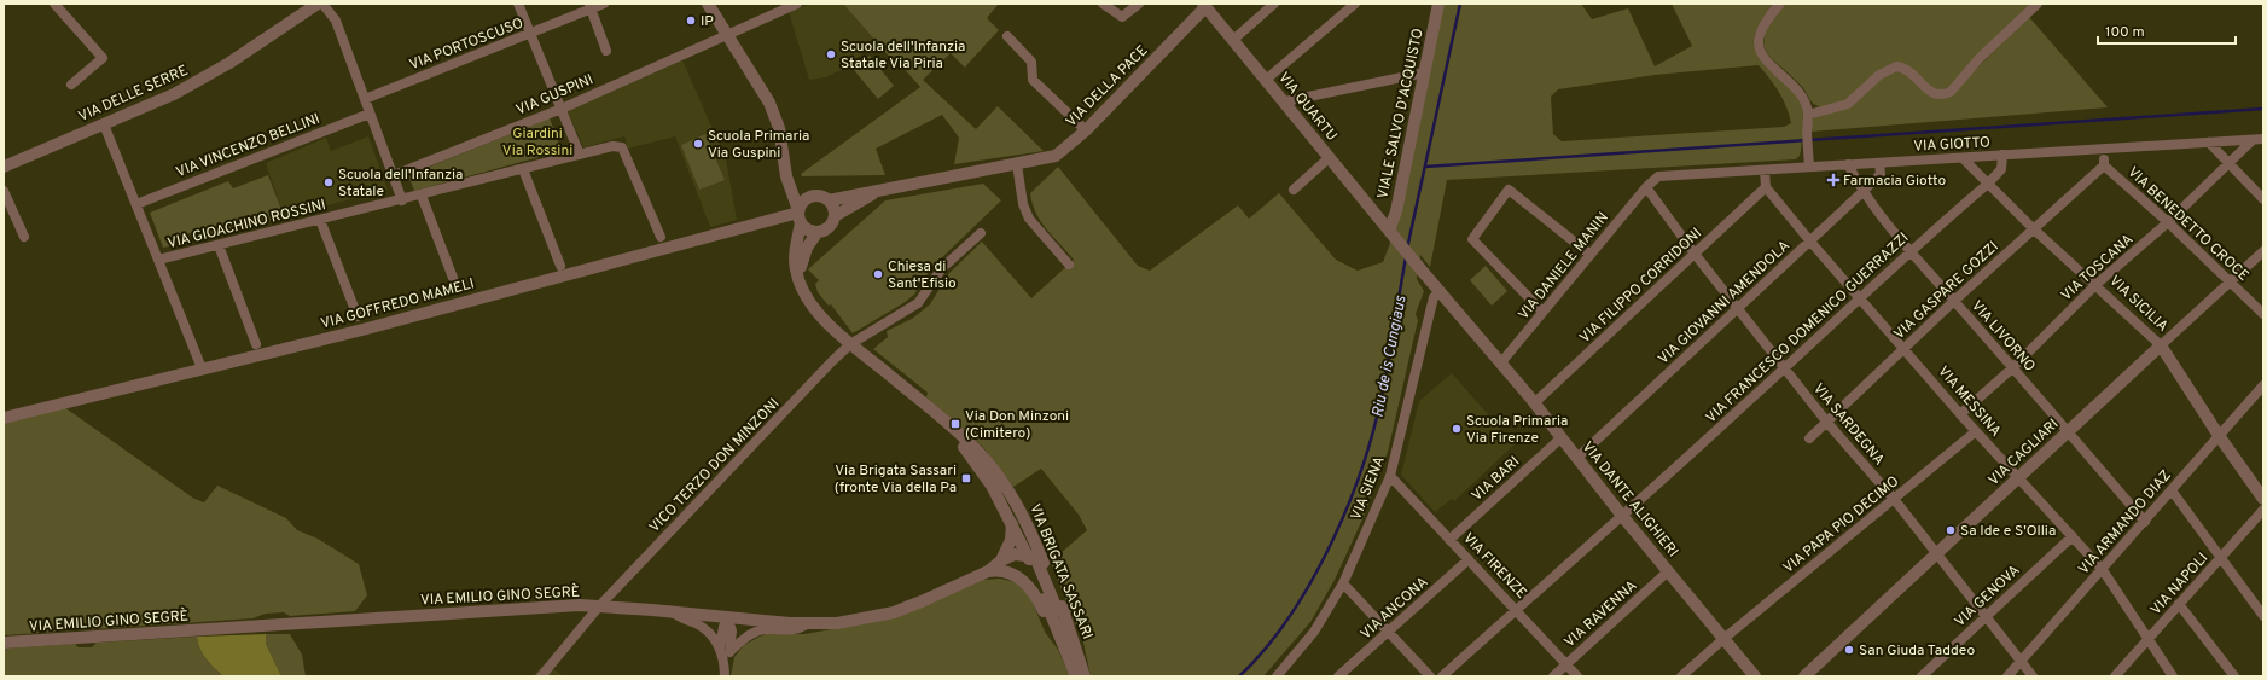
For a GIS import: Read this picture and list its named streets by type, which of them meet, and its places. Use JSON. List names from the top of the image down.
{
  "streets": {
    "street": [
      "VIA PORTOSCUSO",
      "VIA DELLA PACE",
      "VIA DELLE SERRE",
      "VIA GUSPINI",
      "VIA QUARTU",
      "VIALE SALVO D'ACQUISTO",
      "VIA GIOTTO",
      "VIA VINCENZO BELLINI",
      "VIA GIOACHINO ROSSINI",
      "VIA BENEDETTO CROCE",
      "VIA DANIELE MANIN",
      "VIA TOSCANA",
      "VIA FILIPPO CORRIDONI",
      "VIA GASPARE GOZZI",
      "VIA GIOVANNI AMENDOLA",
      "VIA GOFFREDO MAMELI",
      "VIA SICILIA",
      "VIA FRANCESCO DOMENICO GUERRAZZI",
      "VIA LIVORNO",
      "VIA MESSINA",
      "VIA SARDEGNA",
      "VIA CAGLIARI",
      "VICO TERZO DON MINZONI",
      "VIA BARI",
      "VIA SIENA",
      "VIA DANTE ALIGHIERI",
      "VIA ARMANDO DIAZ",
      "VIA PAPA PIO DECIMO",
      "VIA FIRENZE",
      "VIA BRIGATA SASSARI",
      "VIA NAPOLI",
      "VIA EMILIO GINO SEGRÈ",
      "VIA GENOVA",
      "VIA ANCONA",
      "VIA RAVENNA"
    ]
  },
  "crossings": [
    ["VIA DELLA PACE", "VIA QUARTU"],
    ["VIA DELLA PACE", "VIA GOFFREDO MAMELI"],
    ["VIA QUARTU", "VIALE SALVO D'ACQUISTO"],
    ["VIA QUARTU", "VIA DANTE ALIGHIERI"],
    ["VIALE SALVO D'ACQUISTO", "VIA DANTE ALIGHIERI"],
    ["VIA GIOTTO", "VIA DANIELE MANIN"],
    ["VIA GIOTTO", "VIA TOSCANA"],
    ["VIA GIOTTO", "VIA GIOVANNI AMENDOLA"],
    ["VIA GIOTTO", "VIA SICILIA"],
    ["VIA GIOTTO", "VIA FRANCESCO DOMENICO GUERRAZZI"],
    ["VIA GIOTTO", "VIA LIVORNO"],
    ["VIA GIOTTO", "VIA SARDEGNA"],
    ["VIA BENEDETTO CROCE", "VIA TOSCANA"],
    ["VIA BENEDETTO CROCE", "VIA GASPARE GOZZI"],
    ["VIA BENEDETTO CROCE", "VIA CAGLIARI"],
    ["VIA DANIELE MANIN", "VIA SARDEGNA"],
    ["VIA DANIELE MANIN", "VIA DANTE ALIGHIERI"],
    ["VIA TOSCANA", "VIA SICILIA"],
    ["VIA TOSCANA", "VIA LIVORNO"],
    ["VIA TOSCANA", "VIA MESSINA"],
    ["VIA FILIPPO CORRIDONI", "VIA MESSINA"],
    ["VIA FILIPPO CORRIDONI", "VIA SARDEGNA"],
    ["VIA FILIPPO CORRIDONI", "VIA DANTE ALIGHIERI"],
    ["VIA GASPARE GOZZI", "VIA SICILIA"],
    ["VIA GASPARE GOZZI", "VIA LIVORNO"],
    ["VIA GASPARE GOZZI", "VIA MESSINA"],
    ["VIA GASPARE GOZZI", "VIA SARDEGNA"],
    ["VIA GIOVANNI AMENDOLA", "VIA LIVORNO"],
    ["VIA GIOVANNI AMENDOLA", "VIA MESSINA"],
    ["VIA GIOVANNI AMENDOLA", "VIA SARDEGNA"],
    ["VIA GIOVANNI AMENDOLA", "VIA DANTE ALIGHIERI"],
    ["VIA SICILIA", "VIA FRANCESCO DOMENICO GUERRAZZI"],
    ["VIA SICILIA", "VIA CAGLIARI"],
    ["VIA SICILIA", "VIA ARMANDO DIAZ"],
    ["VIA FRANCESCO DOMENICO GUERRAZZI", "VIA LIVORNO"],
    ["VIA FRANCESCO DOMENICO GUERRAZZI", "VIA MESSINA"],
    ["VIA FRANCESCO DOMENICO GUERRAZZI", "VIA SARDEGNA"],
    ["VIA FRANCESCO DOMENICO GUERRAZZI", "VIA DANTE ALIGHIERI"],
    ["VIA FRANCESCO DOMENICO GUERRAZZI", "VIA FIRENZE"],
    ["VIA LIVORNO", "VIA CAGLIARI"],
    ["VIA LIVORNO", "VIA ARMANDO DIAZ"],
    ["VIA MESSINA", "VIA CAGLIARI"],
    ["VIA MESSINA", "VIA ARMANDO DIAZ"],
    ["VIA MESSINA", "VIA PAPA PIO DECIMO"],
    ["VIA MESSINA", "VIA NAPOLI"],
    ["VIA MESSINA", "VIA GENOVA"],
    ["VIA SARDEGNA", "VIA CAGLIARI"],
    ["VIA SARDEGNA", "VIA ARMANDO DIAZ"],
    ["VIA SARDEGNA", "VIA PAPA PIO DECIMO"],
    ["VIA SARDEGNA", "VIA GENOVA"],
    ["VICO TERZO DON MINZONI", "VIA EMILIO GINO SEGRÈ"],
    ["VIA BARI", "VIA DANTE ALIGHIERI"],
    ["VIA BARI", "VIA FIRENZE"],
    ["VIA SIENA", "VIA DANTE ALIGHIERI"],
    ["VIA SIENA", "VIA FIRENZE"],
    ["VIA DANTE ALIGHIERI", "VIA PAPA PIO DECIMO"],
    ["VIA DANTE ALIGHIERI", "VIA RAVENNA"],
    ["VIA FIRENZE", "VIA ANCONA"],
    ["VIA FIRENZE", "VIA RAVENNA"],
    ["VIA BRIGATA SASSARI", "VIA EMILIO GINO SEGRÈ"]
  ],
  "water": ["Riu de is Cungiaus"],
  "parks": ["Giardini Via Rossini"],
  "places": {
    "other": [
      "IP",
      "Scuola dell'Infanzia Statale Via Piria",
      "Scuola Primaria Via Guspini",
      "Scuola dell'Infanzia Statale",
      "Chiesa di Sant'Efisio",
      "Scuola Primaria Via Firenze",
      "Sa Ide e S'Ollia",
      "San Giuda Taddeo"
    ],
    "health": ["Farmacia Giotto"],
    "transit": ["Via Don Minzoni (Cimitero)", "Via Brigata Sassari (fronte Via della Pa"]
  },
  "scale_bar": "100 m"
}
